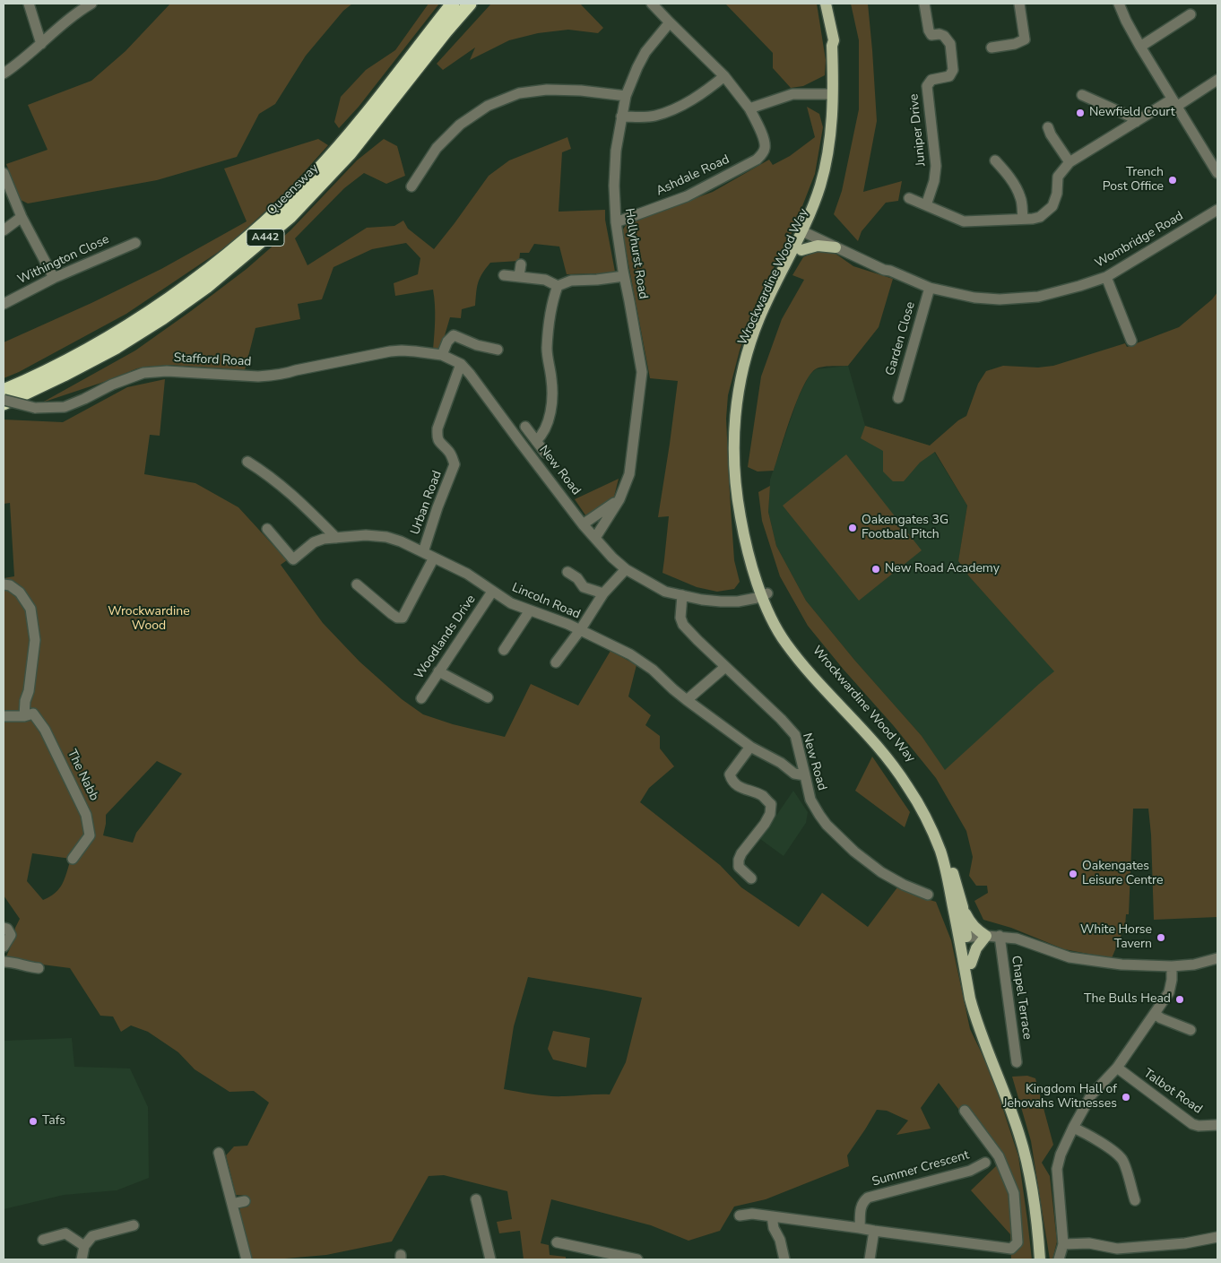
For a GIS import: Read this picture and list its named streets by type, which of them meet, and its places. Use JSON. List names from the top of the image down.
{
  "streets": {
    "highway": ["Queensway", "A442"],
    "main road": ["Wrockwardine Wood Way"],
    "street": [
      "Juniper Drive",
      "Ashdale Road",
      "Wombridge Road",
      "Hollyhurst Road",
      "Withington Close",
      "Garden Close",
      "Stafford Road",
      "New Road",
      "Urban Road",
      "Lincoln Road",
      "Woodlands Drive",
      "The Nabb",
      "Chapel Terrace",
      "Talbot Road",
      "Summer Crescent"
    ]
  },
  "crossings": [
    ["Ashdale Road", "Hollyhurst Road"],
    ["Wombridge Road", "Wrockwardine Wood Way"],
    ["Wombridge Road", "Garden Close"],
    ["Hollyhurst Road", "New Road"],
    ["Wrockwardine Wood Way", "New Road"],
    ["Stafford Road", "New Road"],
    ["New Road", "Urban Road"],
    ["New Road", "Lincoln Road"],
    ["Urban Road", "Lincoln Road"],
    ["Lincoln Road", "Woodlands Drive"]
  ],
  "parks": ["Wrockwardine Wood"],
  "places": [
    "Newfield Court",
    "Trench Post Office",
    "Oakengates 3G Football Pitch",
    "New Road Academy",
    "Oakengates Leisure Centre",
    "White Horse Tavern",
    "The Bulls Head",
    "Kingdom Hall of Jehovahs Witnesses",
    "Tafs"
  ]
}
